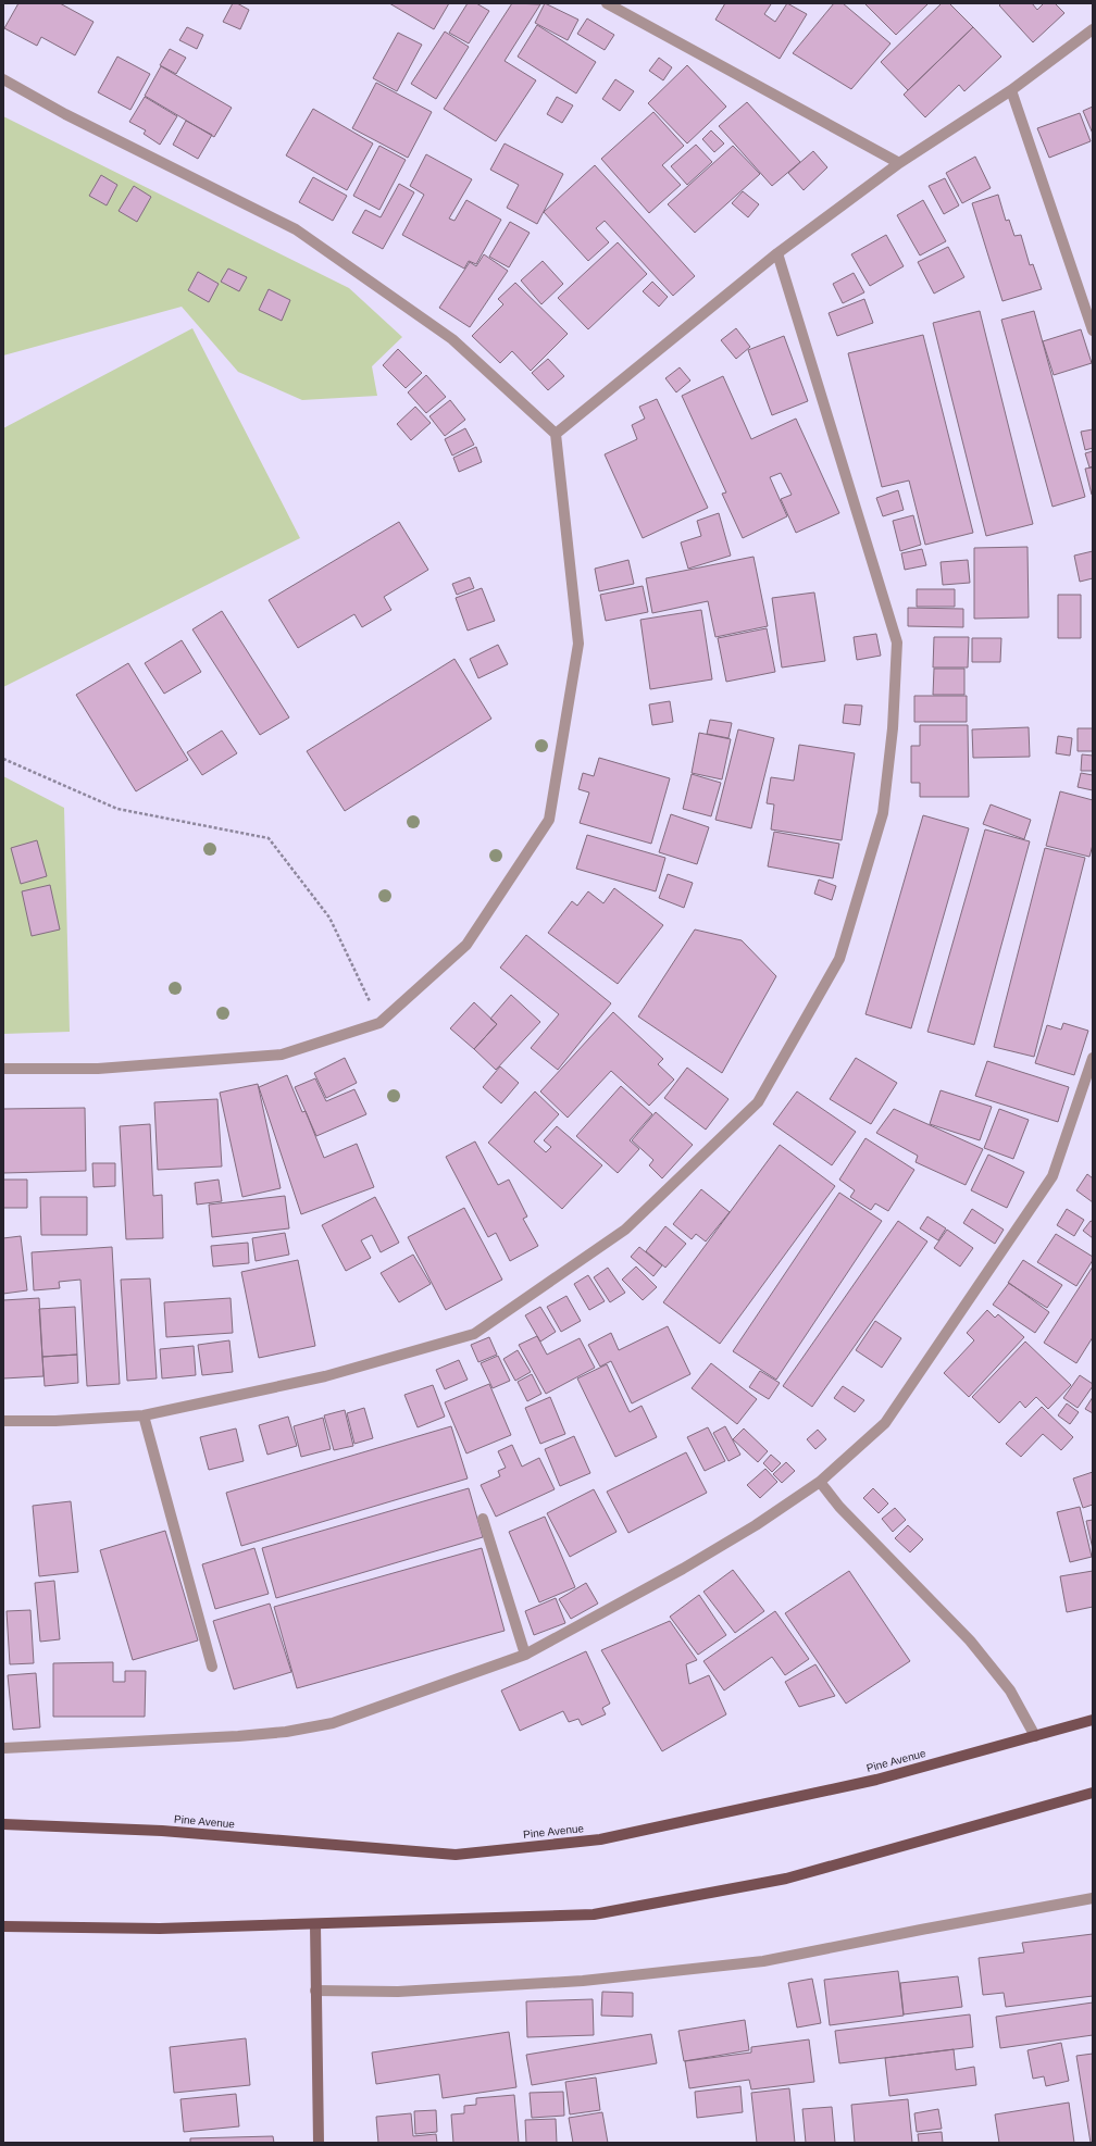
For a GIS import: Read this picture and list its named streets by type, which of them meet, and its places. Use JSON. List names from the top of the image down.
{
  "streets": {
    "main road": ["Pine Avenue"]
  }
}
